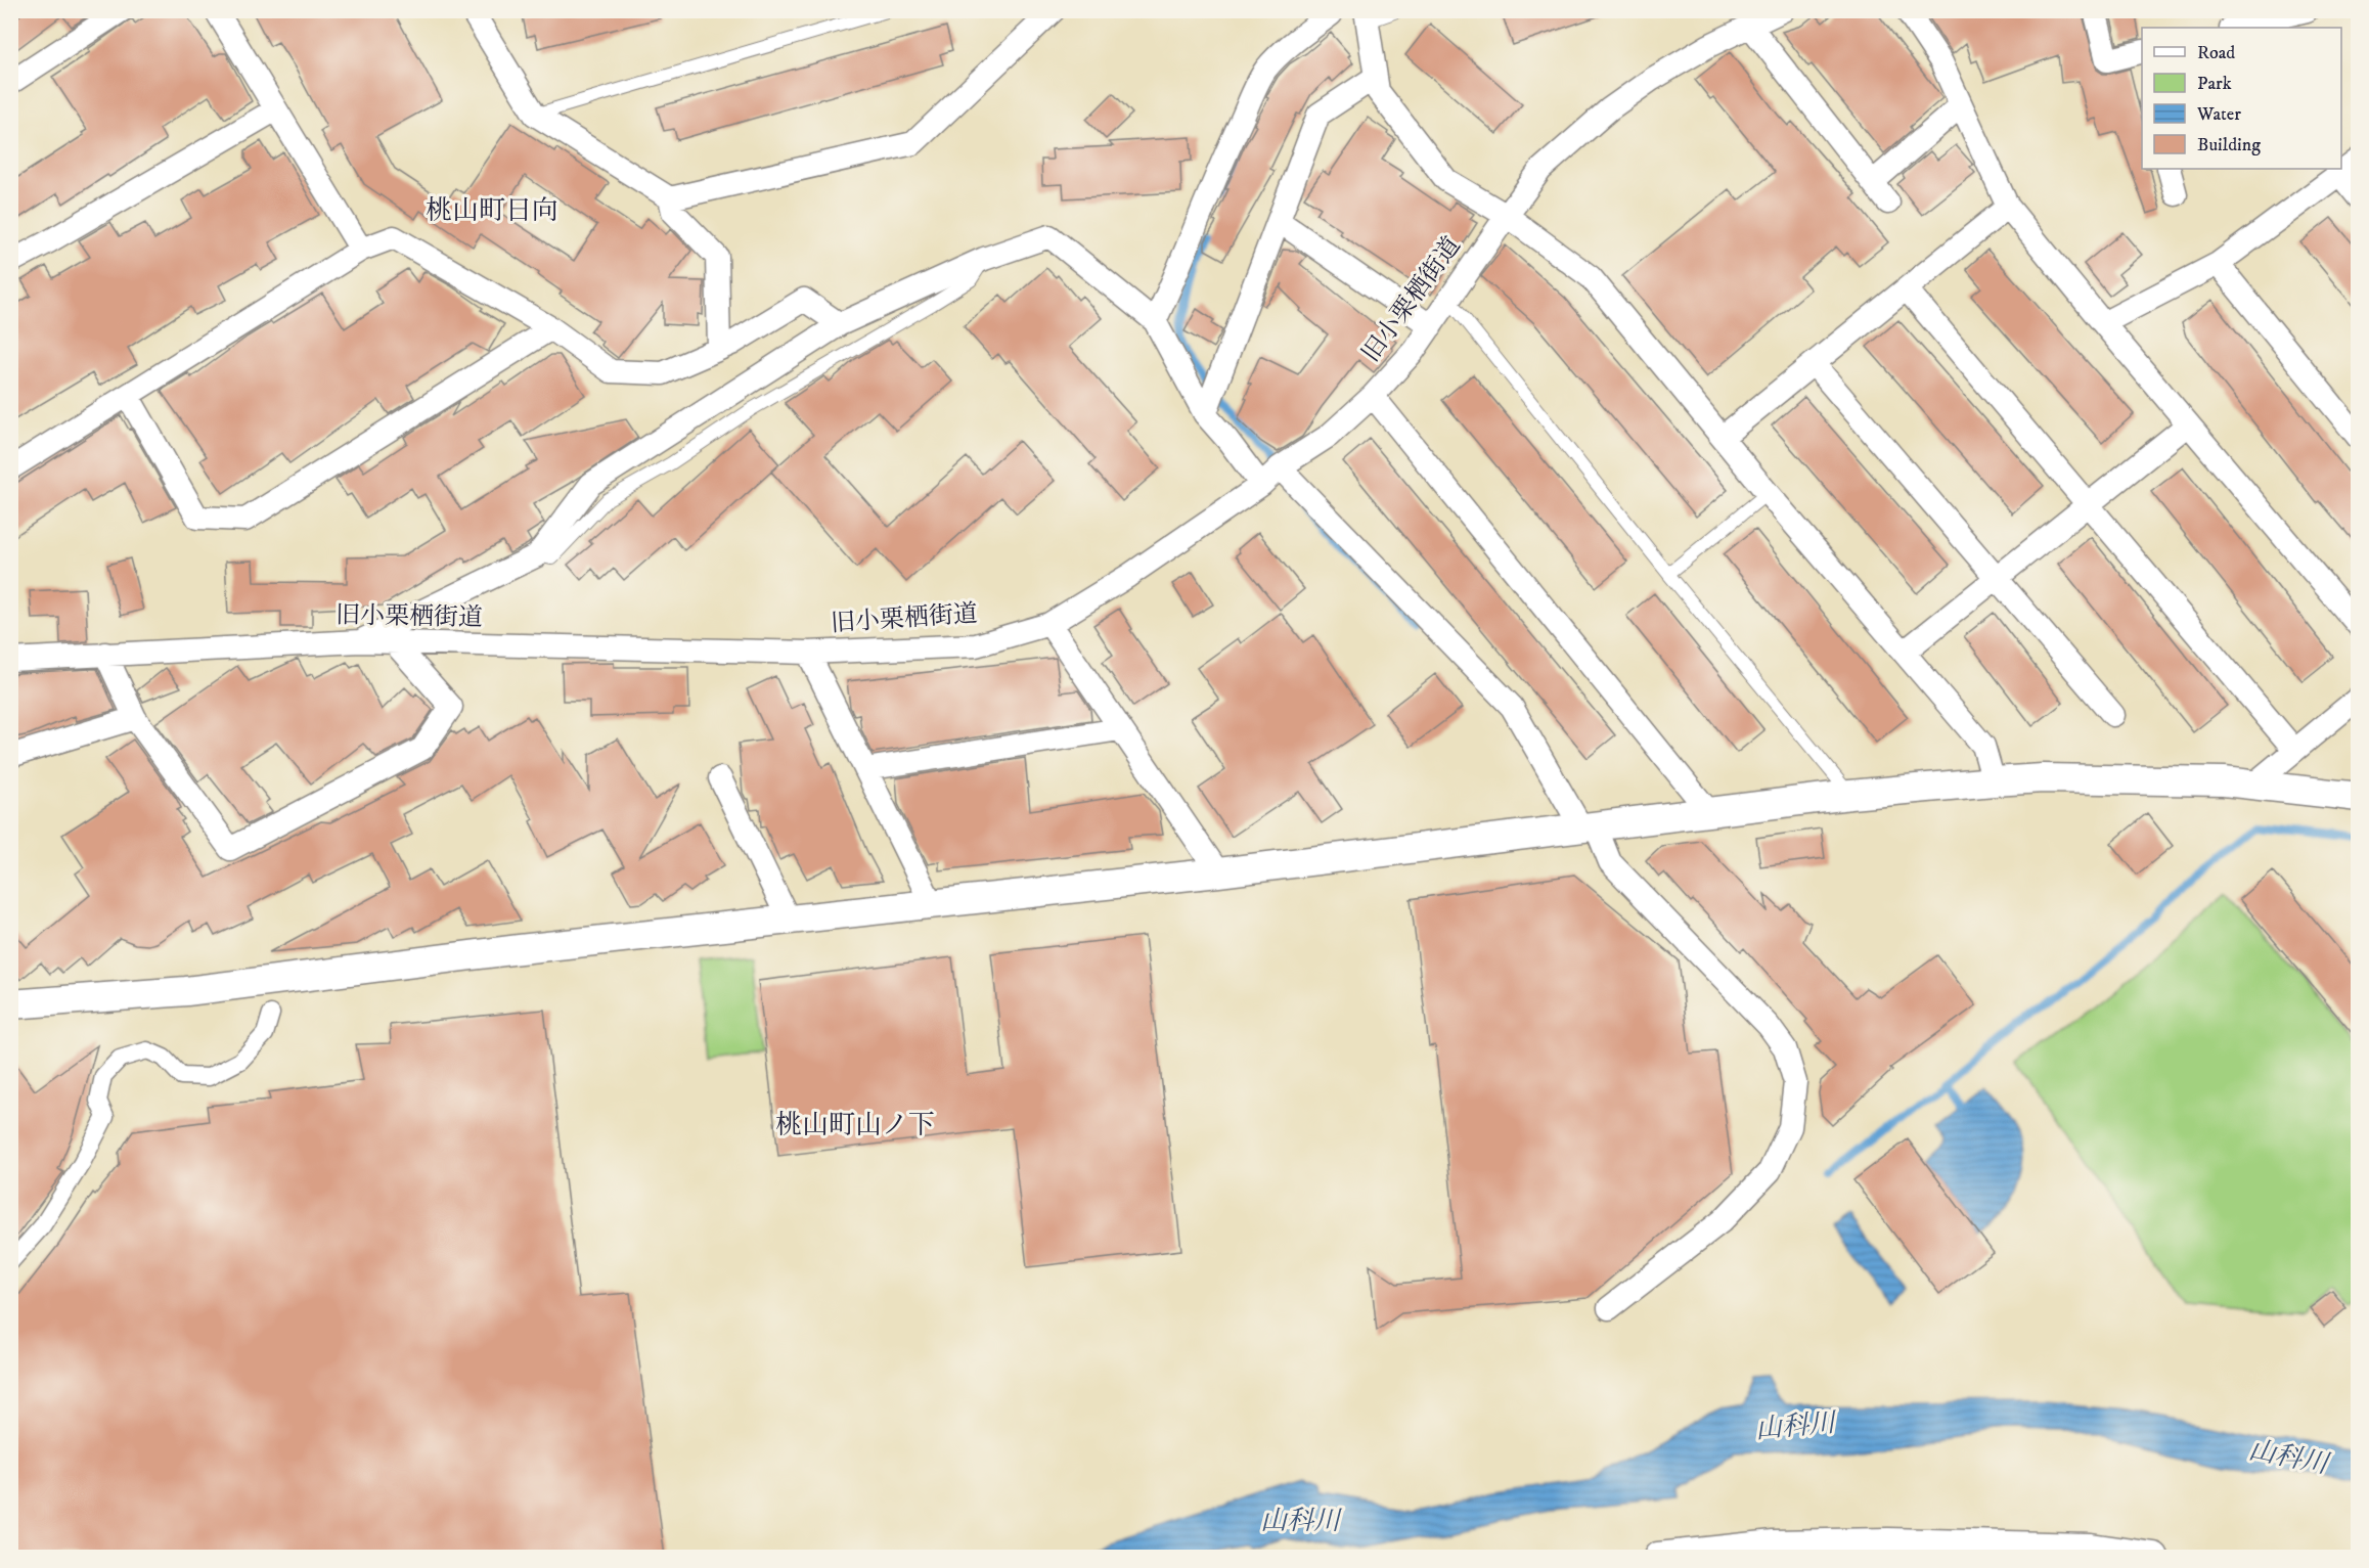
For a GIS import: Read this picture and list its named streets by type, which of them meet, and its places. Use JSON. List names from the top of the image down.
{
  "streets": {
    "street": ["旧小栗栖街道"]
  },
  "districts": ["桃山町日向", "桃山町山ノ下"],
  "water": ["山科川"],
  "legend": [
    "Road",
    "Park",
    "Water",
    "Building"
  ]
}
